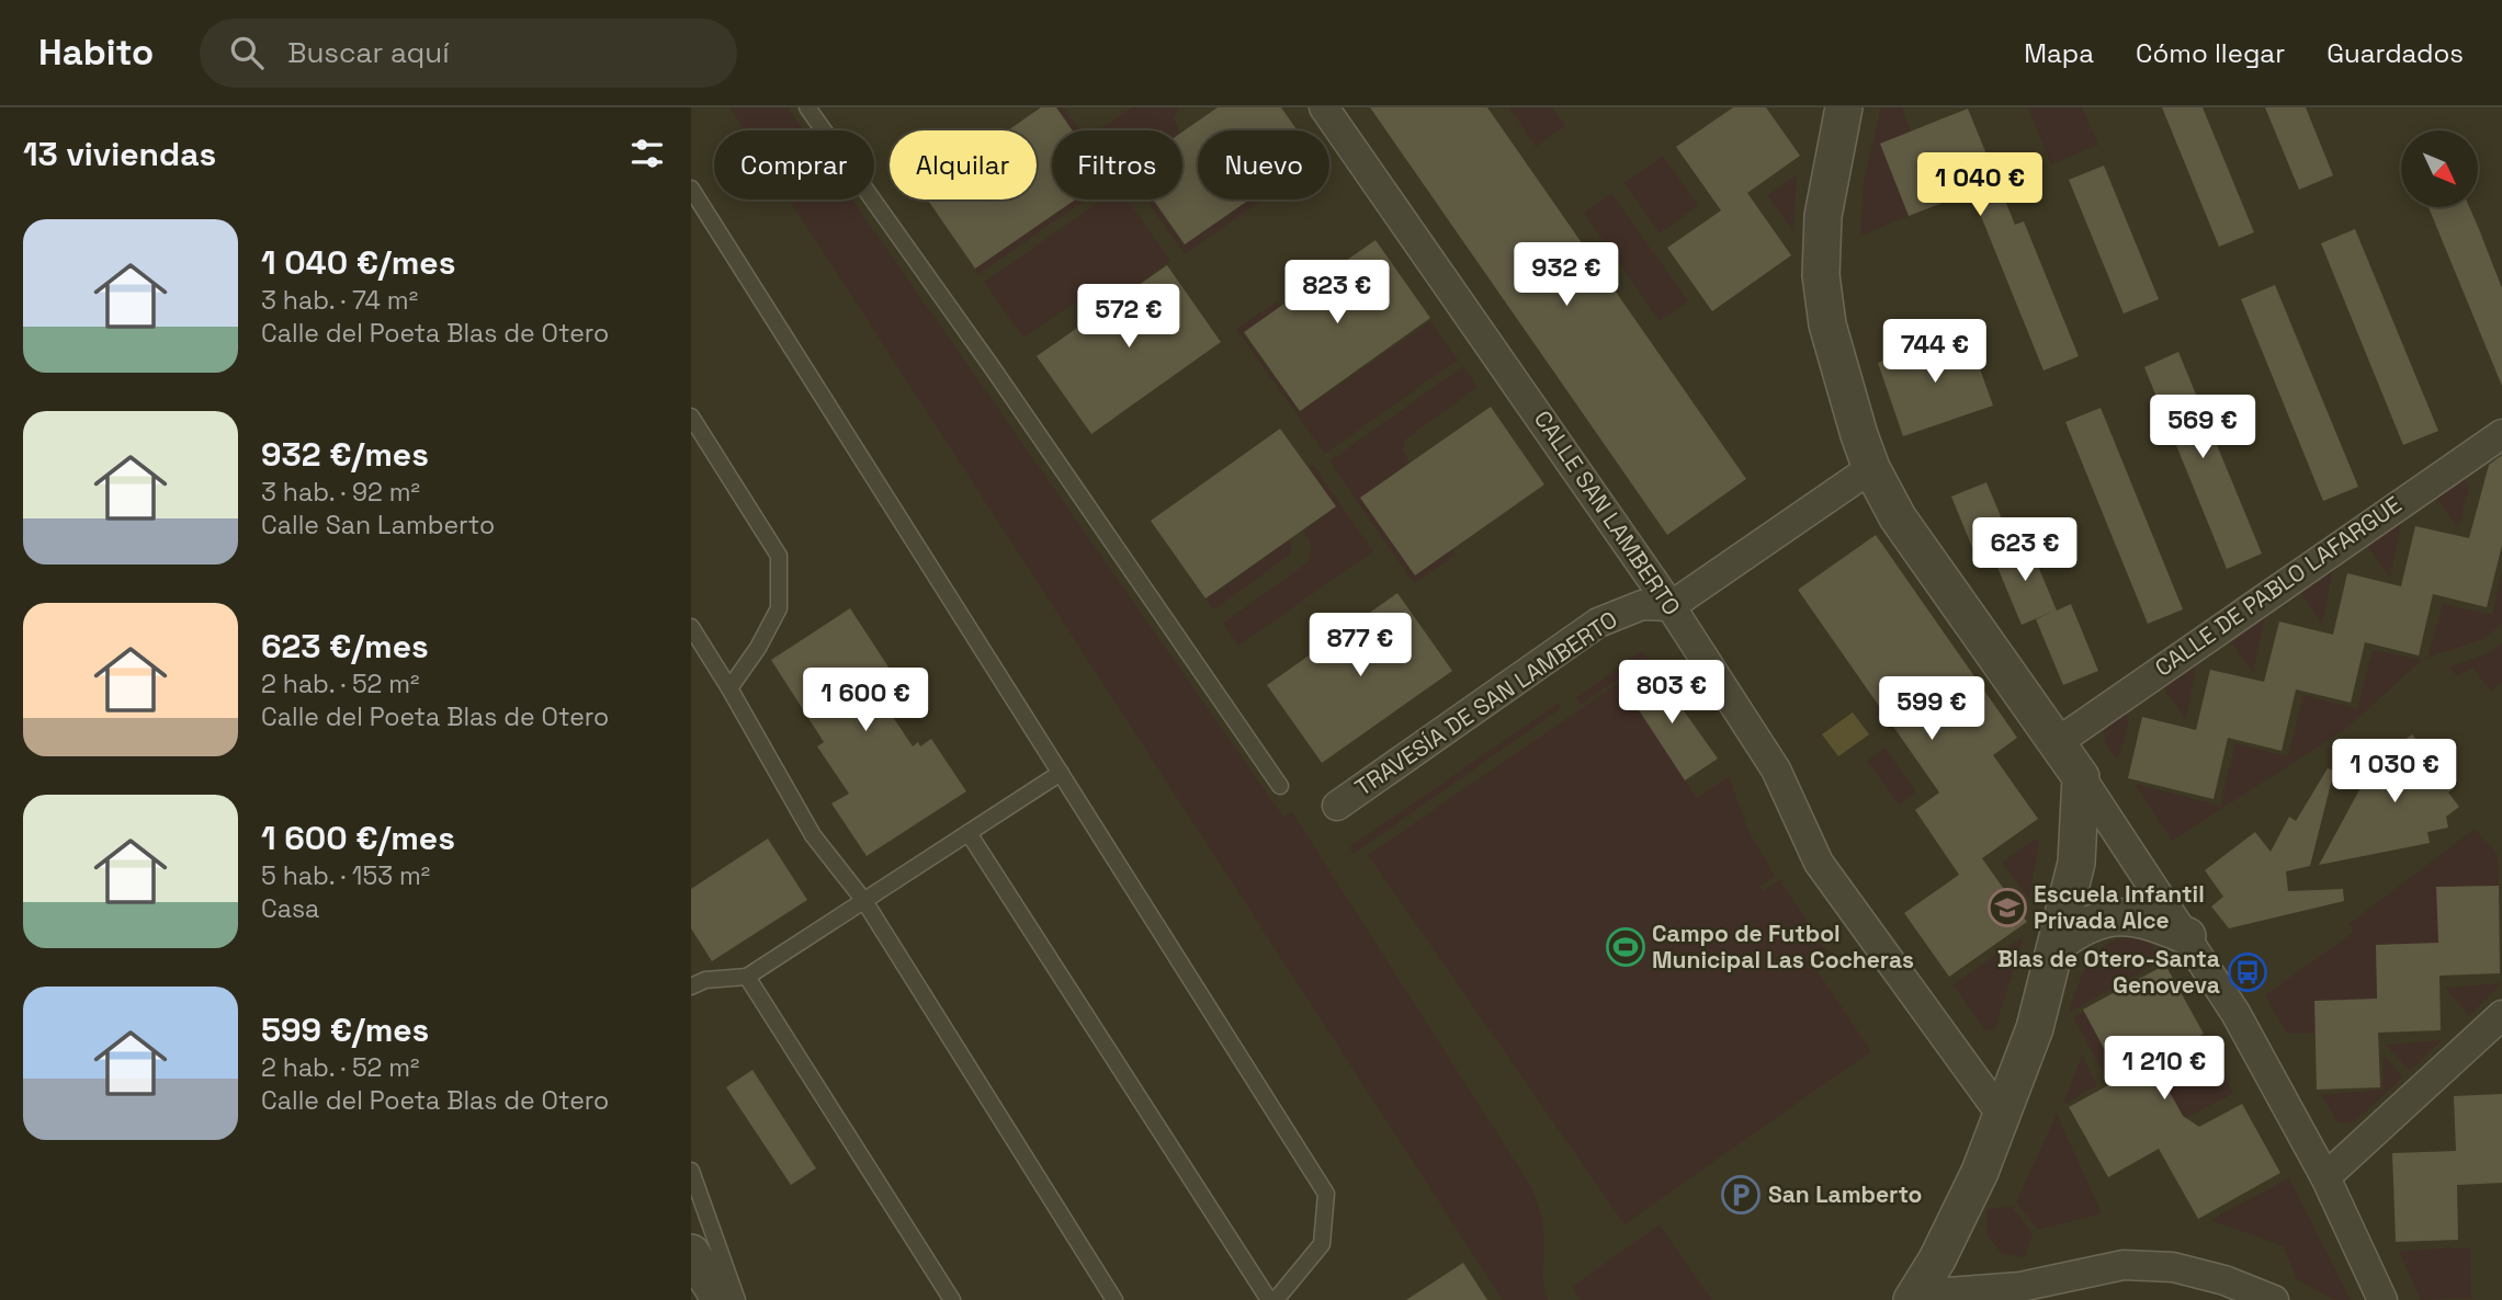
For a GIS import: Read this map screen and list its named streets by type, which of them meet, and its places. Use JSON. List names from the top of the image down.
{
  "streets": {
    "street": ["CALLE SAN LAMBERTO", "CALLE DE PABLO LAFARGUE", "TRAVESÍA DE SAN LAMBERTO"]
  },
  "crossings": [
    ["CALLE SAN LAMBERTO", "TRAVESÍA DE SAN LAMBERTO"]
  ],
  "places": {
    "school or university": ["Escuela Infantil Privada Alce"],
    "sports": ["Campo de Futbol Municipal Las Cocheras"],
    "bus stop": ["Blas de Otero-Santa Genoveva"],
    "parking": ["San Lamberto"]
  },
  "north": "bottom right",
  "page": {
    "header": "Habito",
    "search": "Buscar aquí",
    "nav": ["Mapa", "Cómo llegar", "Guardados"],
    "heading": "13 viviendas",
    "chip": [
      "Comprar",
      "Alquilar",
      "Filtros",
      "Nuevo"
    ],
    "price": [
      "1 040 €",
      "932 €",
      "823 €",
      "572 €",
      "744 €",
      "569 €",
      "623 €",
      "877 €",
      "803 €",
      "1 600 €",
      "599 €",
      "1 030 €",
      "1 210 €"
    ],
    "list": [
      {
        "name": "1 040 €/mes",
        "note": "3 hab. · 74 m² · Calle del Poeta Blas de Otero"
      },
      {
        "name": "932 €/mes",
        "note": "3 hab. · 92 m² · Calle San Lamberto"
      },
      {
        "name": "623 €/mes",
        "note": "2 hab. · 52 m² · Calle del Poeta Blas de Otero"
      },
      {
        "name": "1 600 €/mes",
        "note": "5 hab. · 153 m² · Casa"
      },
      {
        "name": "599 €/mes",
        "note": "2 hab. · 52 m² · Calle del Poeta Blas de Otero"
      }
    ]
  }
}
